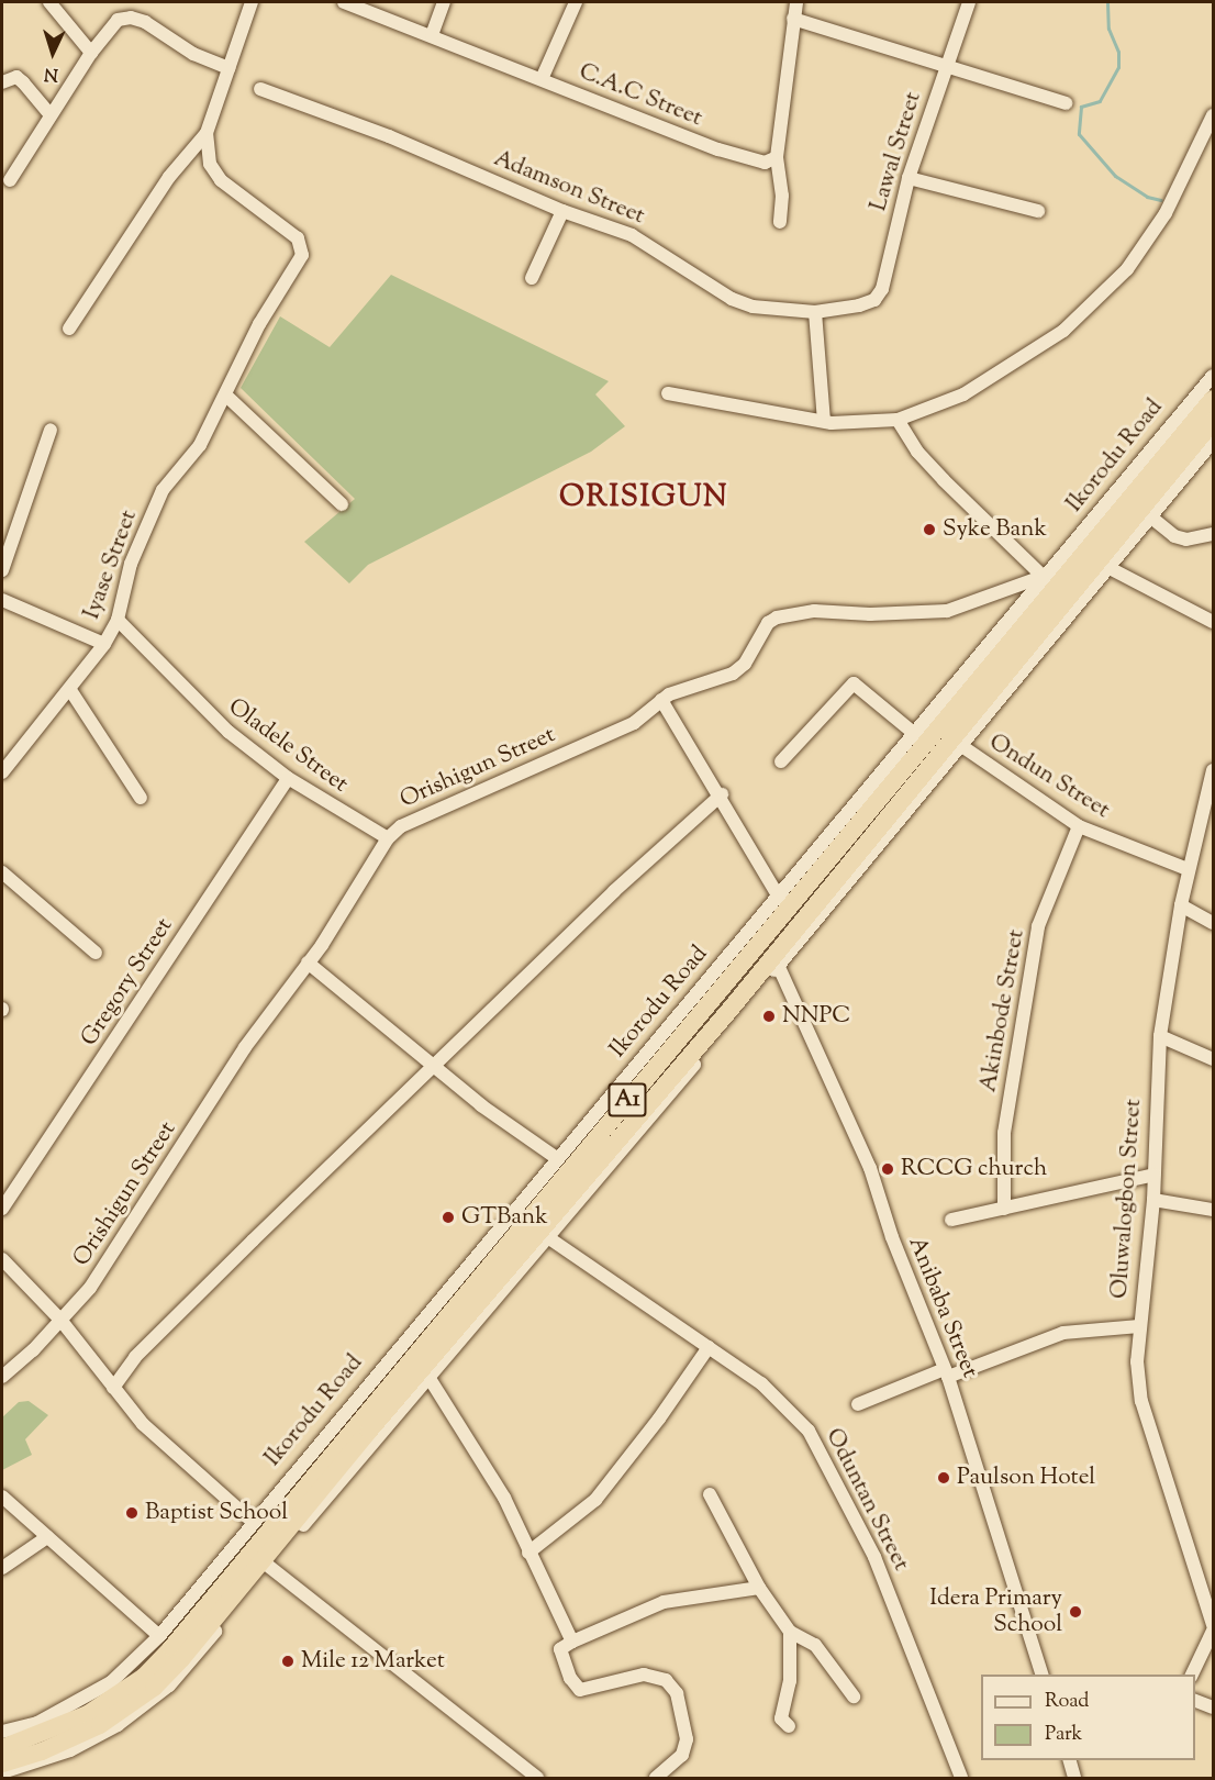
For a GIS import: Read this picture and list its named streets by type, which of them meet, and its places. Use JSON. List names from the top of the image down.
{
  "streets": {
    "highway": ["Ikorodu Road", "A1"],
    "street": [
      "C.A.C Street",
      "Lawal Street",
      "Adamson Street",
      "Iyase Street",
      "Oladele Street",
      "Orishigun Street",
      "Ondun Street",
      "Gregory Street",
      "Akinbode Street",
      "Oluwalogbon Street",
      "Anibaba Street",
      "Oduntan Street"
    ]
  },
  "crossings": [
    ["Lawal Street", "Adamson Street"],
    ["Ikorodu Road", "Orishigun Street"],
    ["Iyase Street", "Oladele Street"],
    ["Oladele Street", "Orishigun Street"],
    ["Oladele Street", "Gregory Street"],
    ["Ondun Street", "Akinbode Street"],
    ["Ondun Street", "Oluwalogbon Street"],
    ["A1", "Oduntan Street"]
  ],
  "districts": ["ORISIGUN"],
  "places": [
    "Syke Bank",
    "NNPC",
    "RCCG church",
    "GTBank",
    "Paulson Hotel",
    "Baptist School",
    "Idera Primary School",
    "Mile 12 Market"
  ],
  "legend": ["Road", "Park"],
  "north": "bottom"
}
